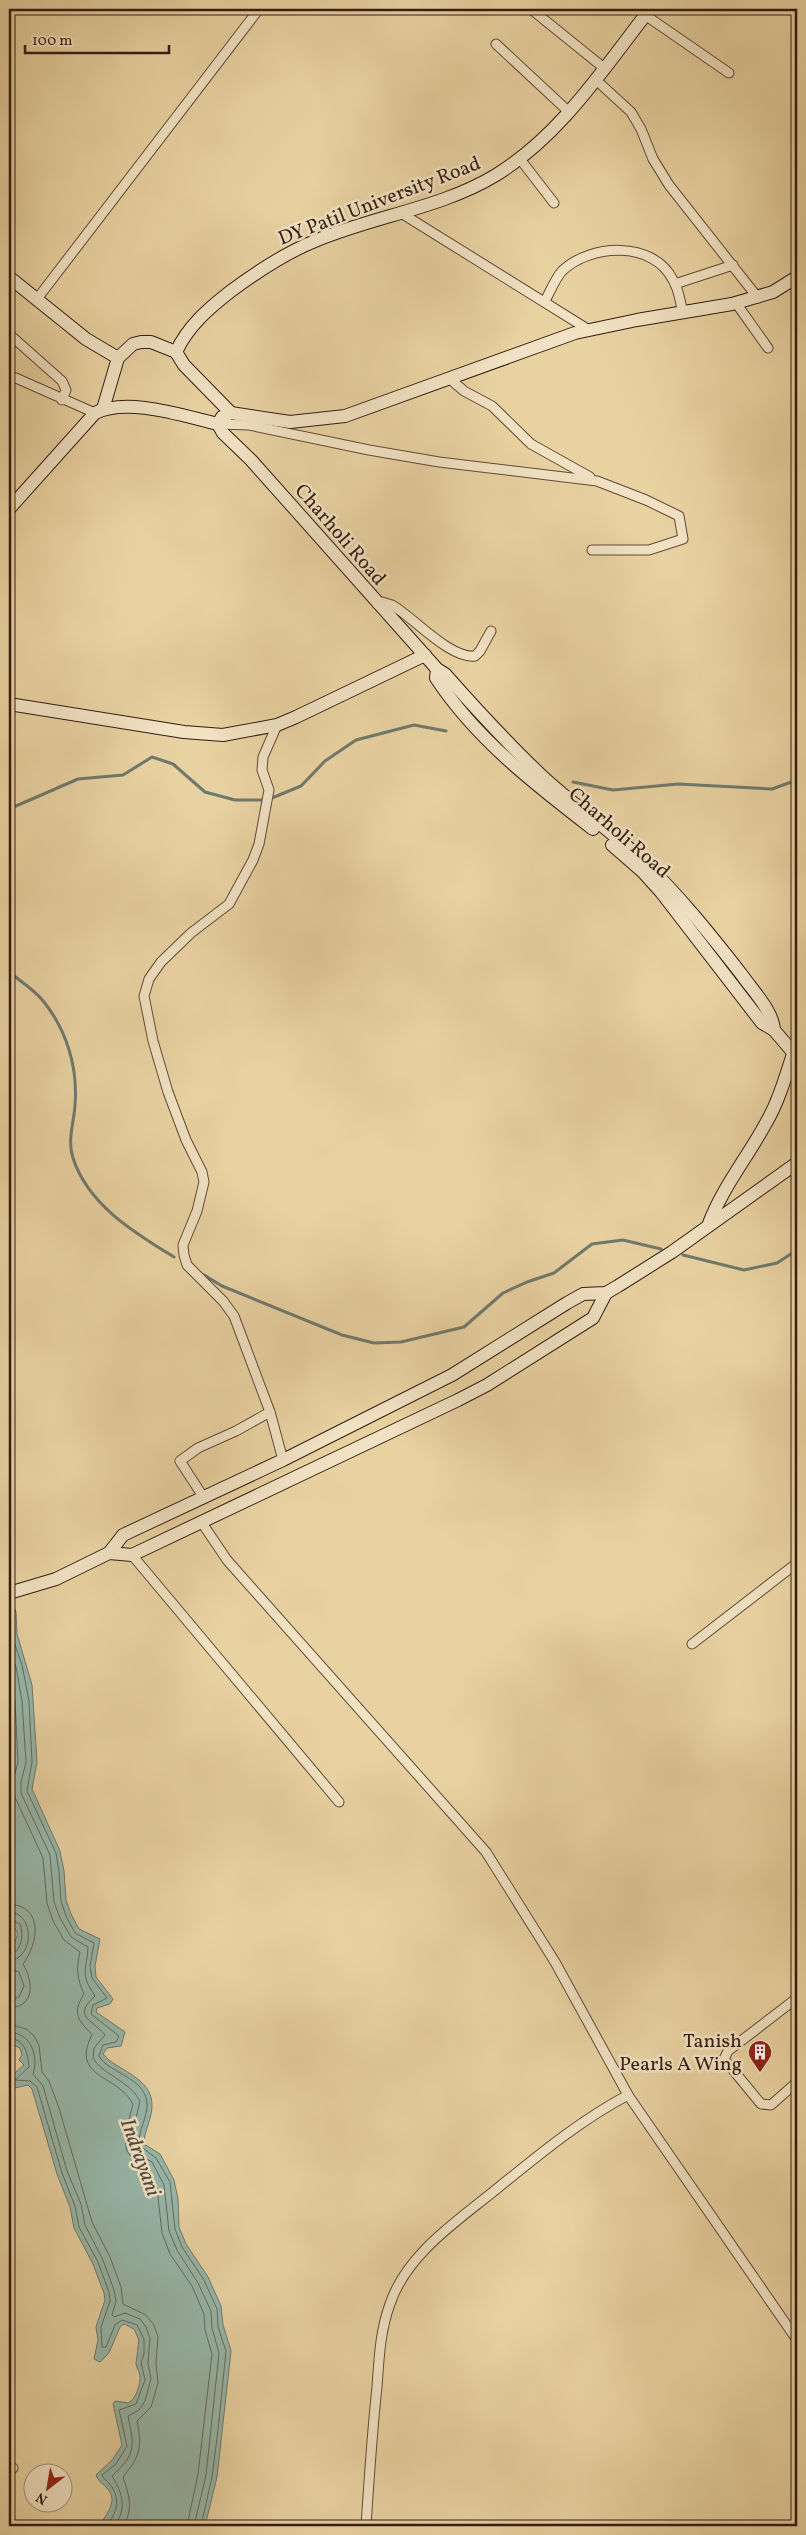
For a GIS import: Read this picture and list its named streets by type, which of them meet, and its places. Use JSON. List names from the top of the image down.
{
  "streets": {
    "street": ["DY Patil University Road", "Charholi Road"]
  },
  "water": ["Indrayani"],
  "places": {
    "building": ["Tanish Pearls A Wing"]
  },
  "scale_bar": "100 m",
  "north": "bottom left"
}
